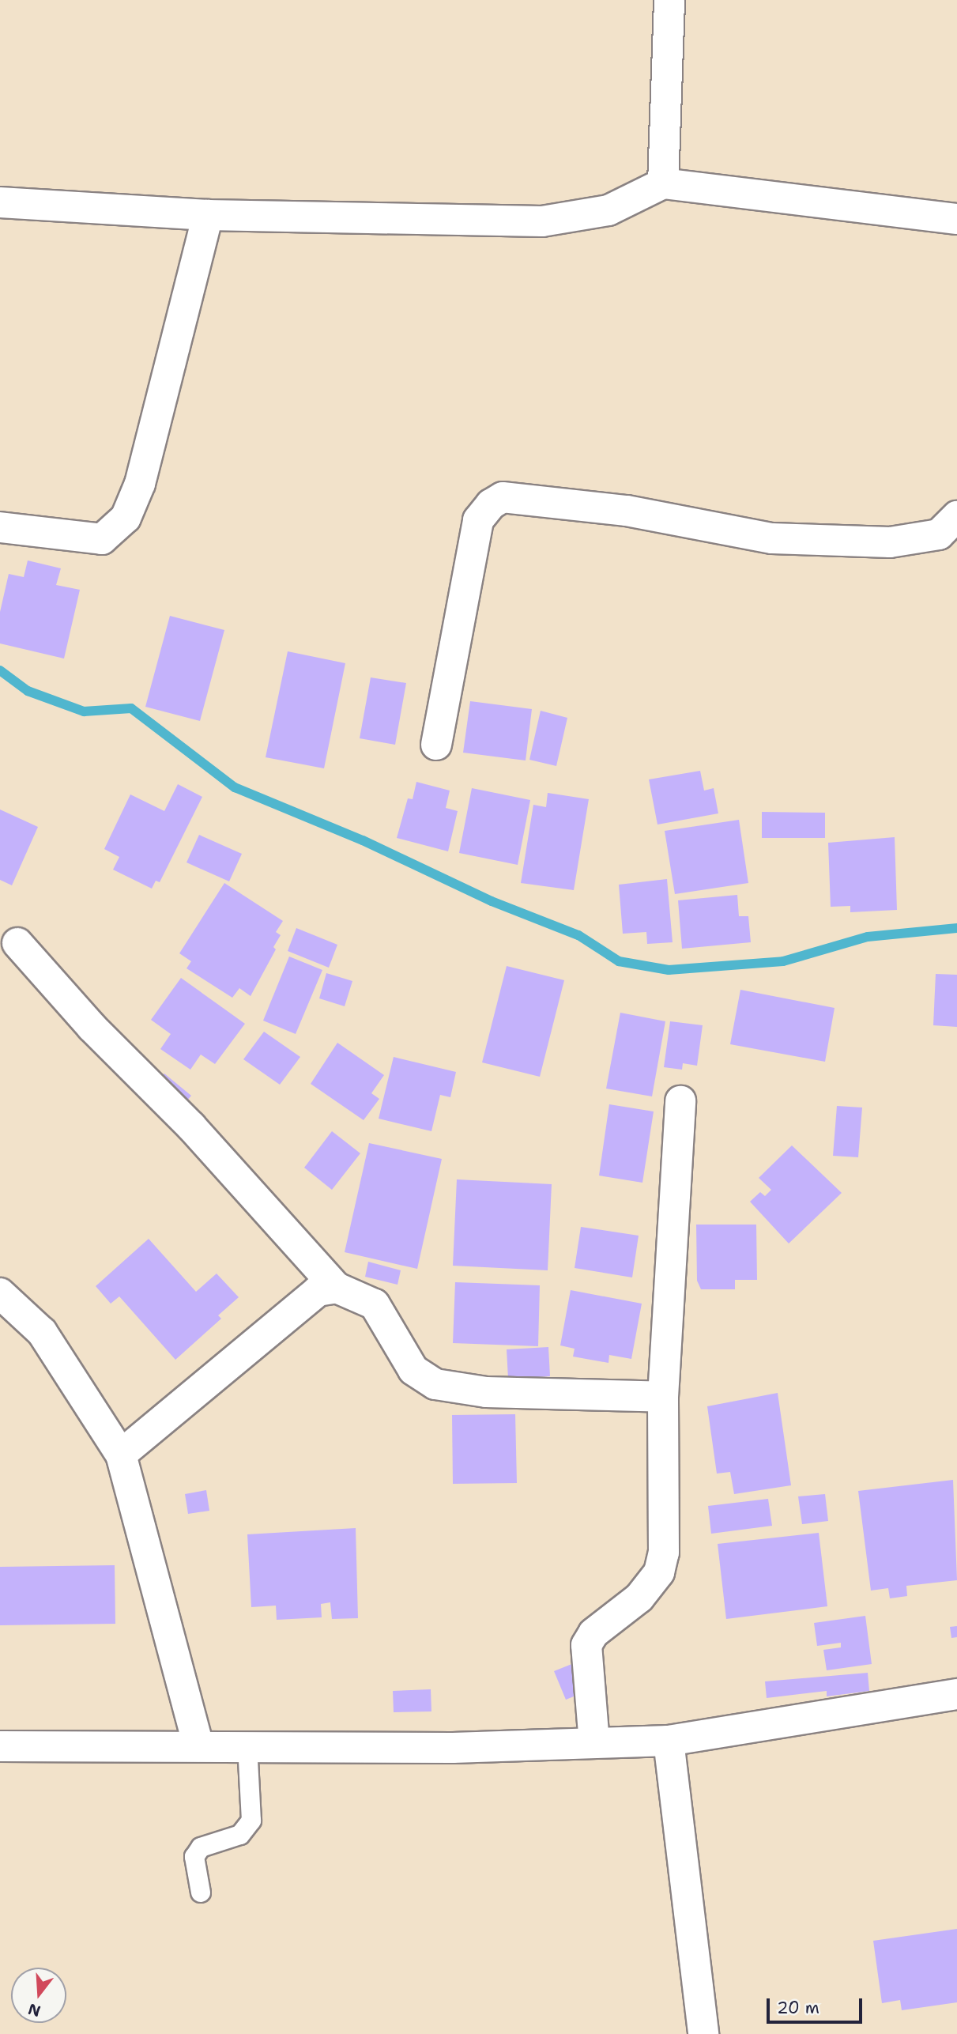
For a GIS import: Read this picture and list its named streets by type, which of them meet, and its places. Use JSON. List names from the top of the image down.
{
  "scale_bar": "20 m",
  "north": "bottom"
}
